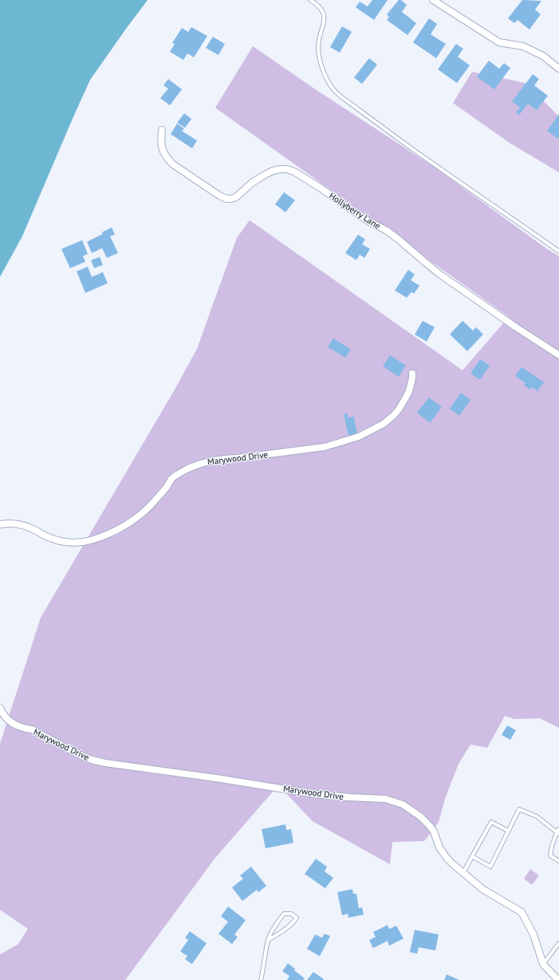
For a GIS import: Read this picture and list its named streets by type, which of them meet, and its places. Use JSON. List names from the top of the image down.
{
  "streets": {
    "street": ["Hollyberry Lane", "Marywood Drive"]
  }
}
